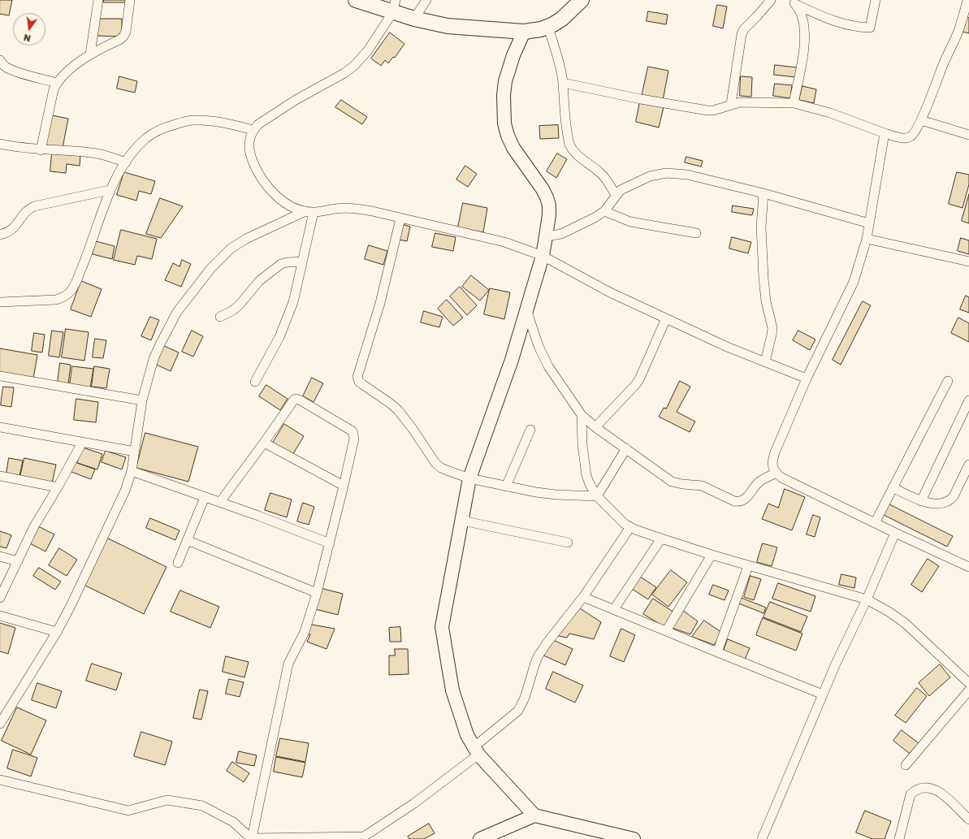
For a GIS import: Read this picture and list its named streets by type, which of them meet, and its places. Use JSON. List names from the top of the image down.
{
  "north": "bottom"
}
